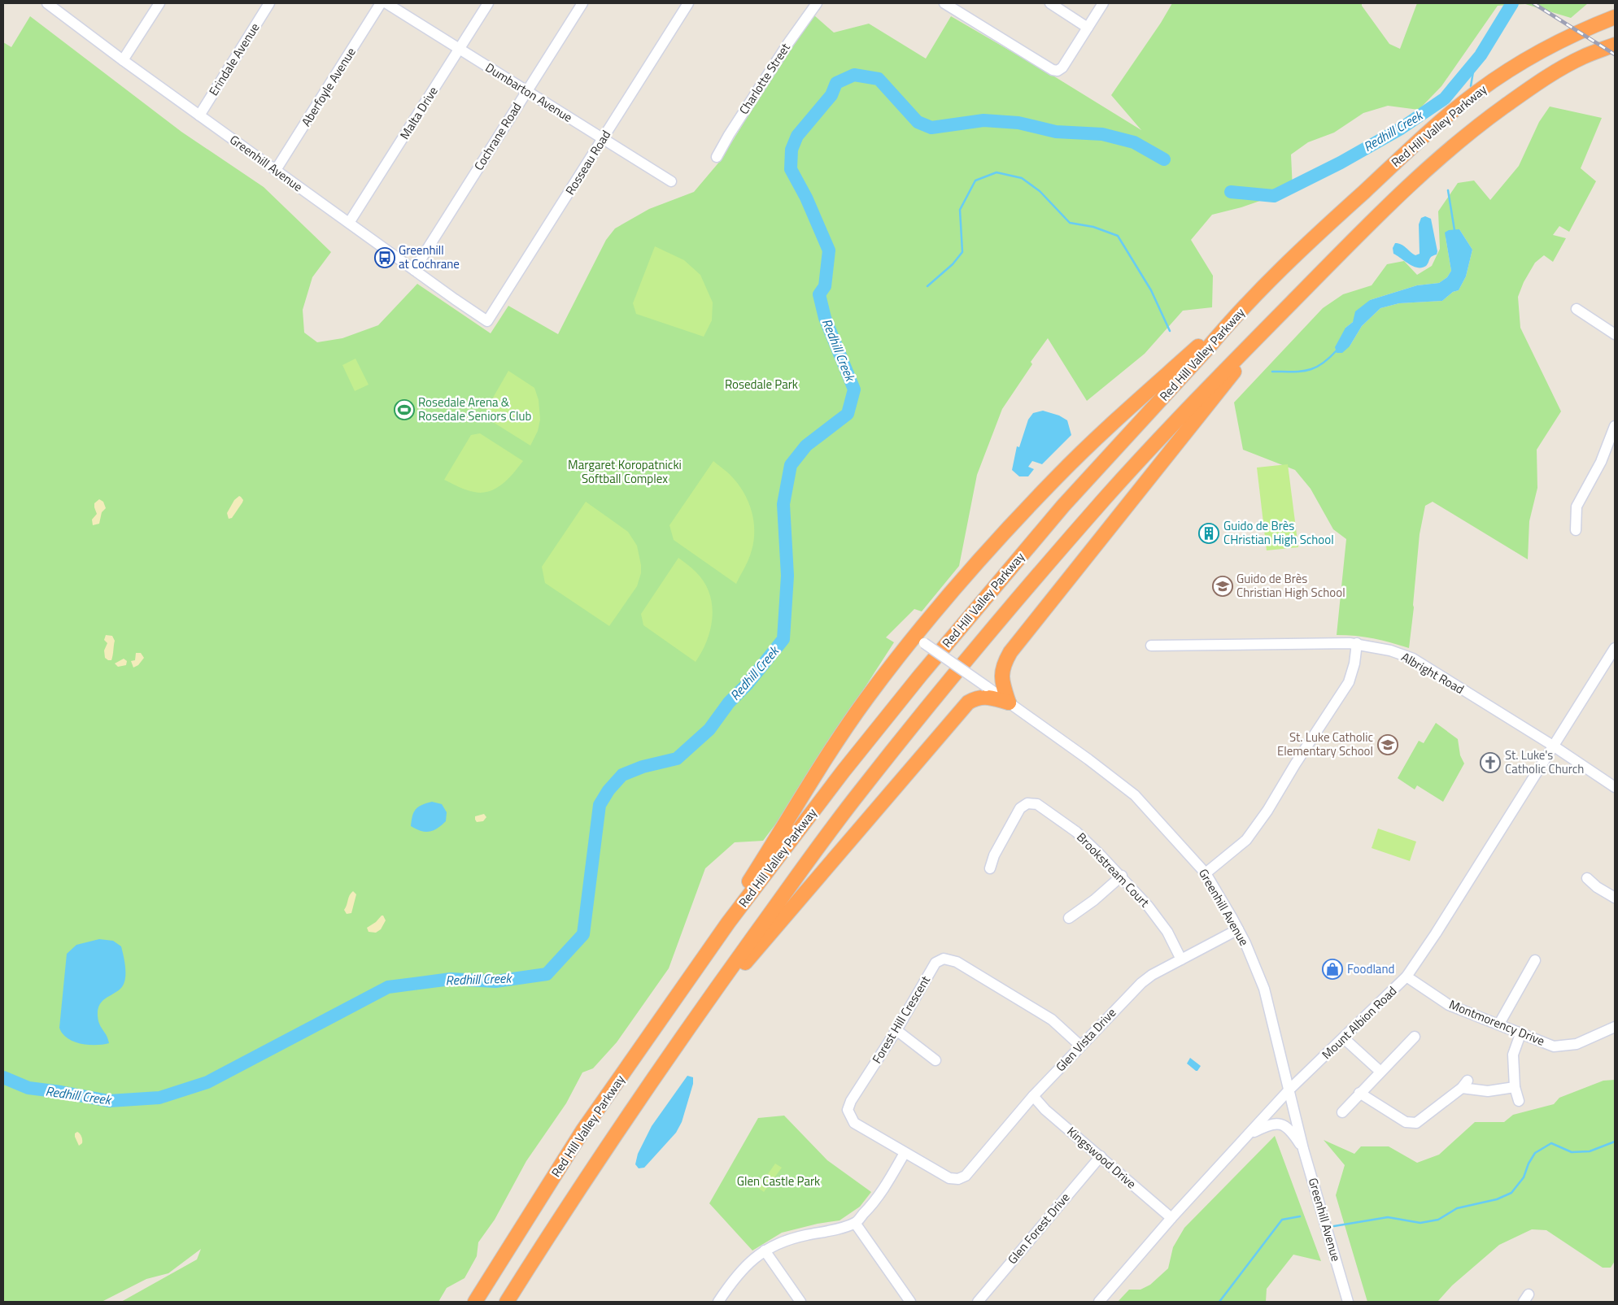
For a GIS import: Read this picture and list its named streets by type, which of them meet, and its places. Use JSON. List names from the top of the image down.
{
  "streets": {
    "highway": ["Red Hill Valley Parkway"],
    "street": [
      "Erindale Avenue",
      "Charlotte Street",
      "Aberfoyle Avenue",
      "Dumbarton Avenue",
      "Malta Drive",
      "Cochrane Road",
      "Rosseau Road",
      "Greenhill Avenue",
      "Albright Road",
      "Brookstream Court",
      "Forest Hill Crescent",
      "Mount Albion Road",
      "Montmorency Drive",
      "Glen Vista Drive",
      "Kingswood Drive",
      "Glen Forest Drive"
    ]
  },
  "crossings": [
    ["Erindale Avenue", "Greenhill Avenue"],
    ["Aberfoyle Avenue", "Greenhill Avenue"],
    ["Dumbarton Avenue", "Malta Drive"],
    ["Dumbarton Avenue", "Cochrane Road"],
    ["Dumbarton Avenue", "Rosseau Road"],
    ["Malta Drive", "Greenhill Avenue"],
    ["Cochrane Road", "Greenhill Avenue"],
    ["Rosseau Road", "Greenhill Avenue"],
    ["Greenhill Avenue", "Mount Albion Road"],
    ["Greenhill Avenue", "Glen Vista Drive"],
    ["Albright Road", "Mount Albion Road"],
    ["Brookstream Court", "Glen Vista Drive"],
    ["Forest Hill Crescent", "Glen Vista Drive"],
    ["Mount Albion Road", "Montmorency Drive"],
    ["Mount Albion Road", "Kingswood Drive"],
    ["Glen Vista Drive", "Kingswood Drive"],
    ["Kingswood Drive", "Glen Forest Drive"]
  ],
  "water": ["Redhill Creek"],
  "parks": ["Rosedale Park", "Margaret Koropatnicki Softball Complex", "Glen Castle Park"],
  "places": {
    "bus stop": ["Greenhill at Cochrane"],
    "sports": ["Rosedale Arena & Rosedale Seniors Club"],
    "building": ["Guido de Brès CHristian High School"],
    "school or university": ["Guido de Brès Christian High School", "St. Luke Catholic Elementary School"],
    "church": ["St. Luke's Catholic Church"],
    "shop": ["Foodland"]
  }
}
